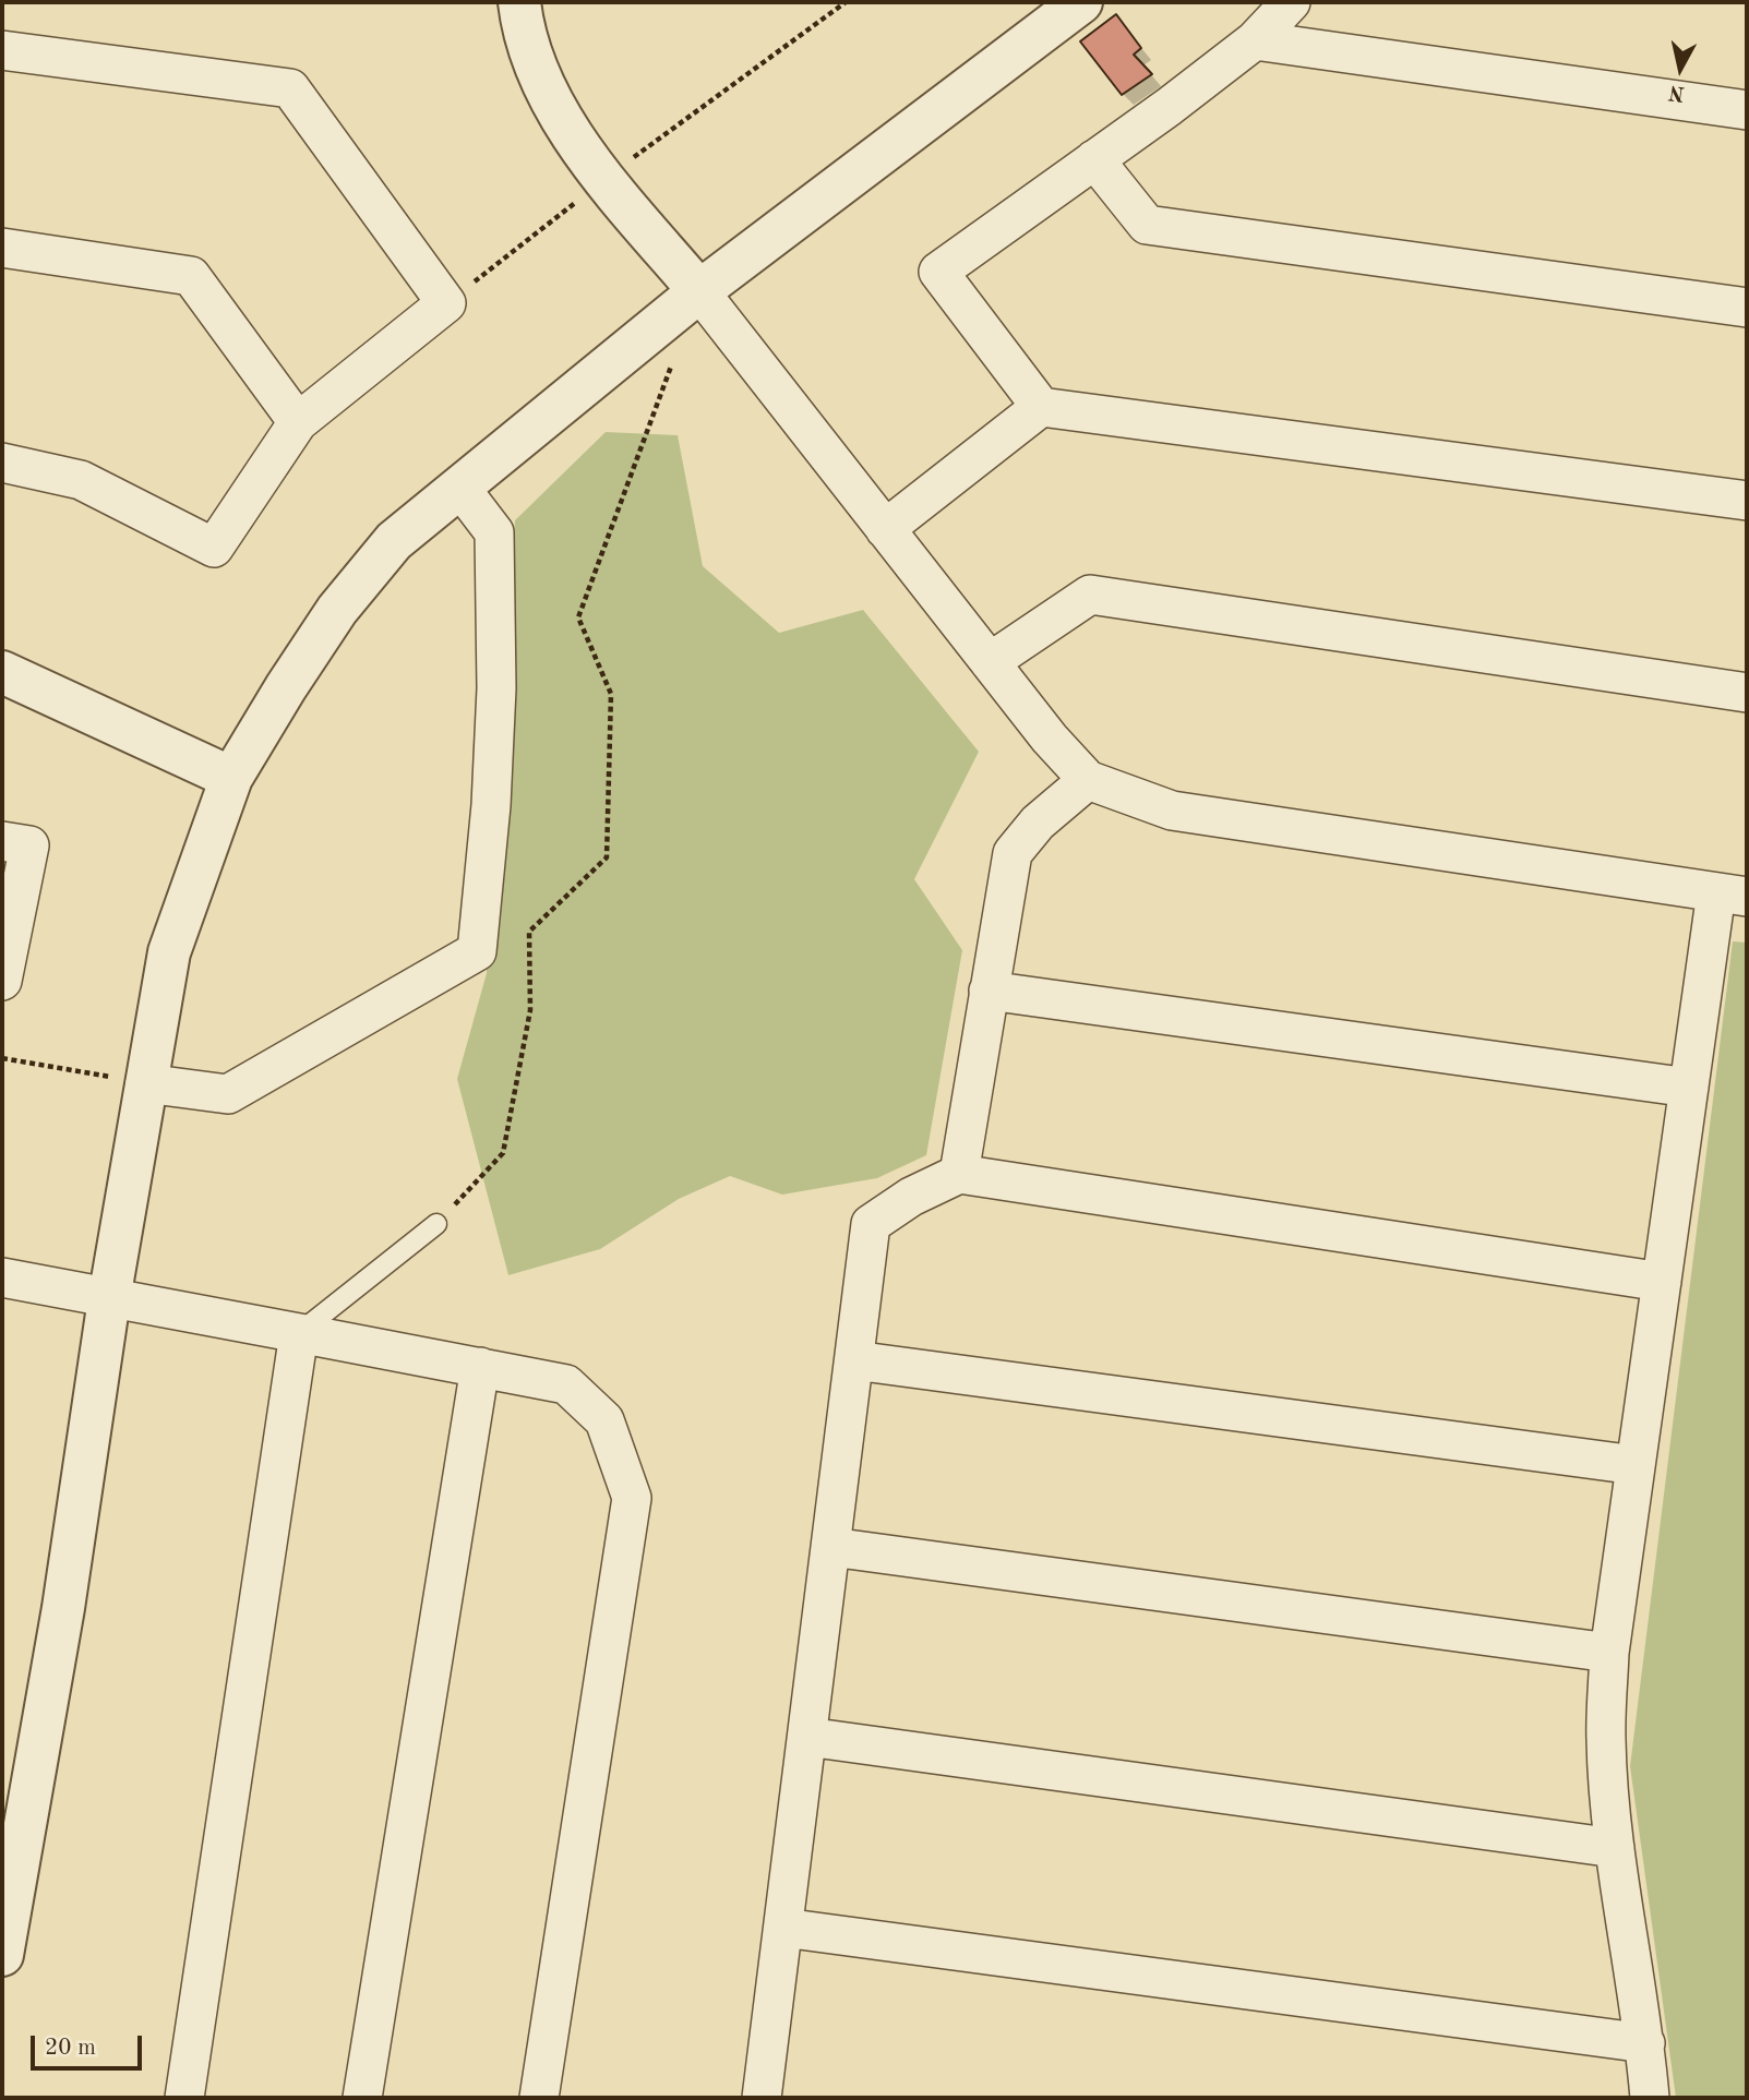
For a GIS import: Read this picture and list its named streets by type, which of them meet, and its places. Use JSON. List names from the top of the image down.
{
  "scale_bar": "20 m",
  "north": "bottom"
}
